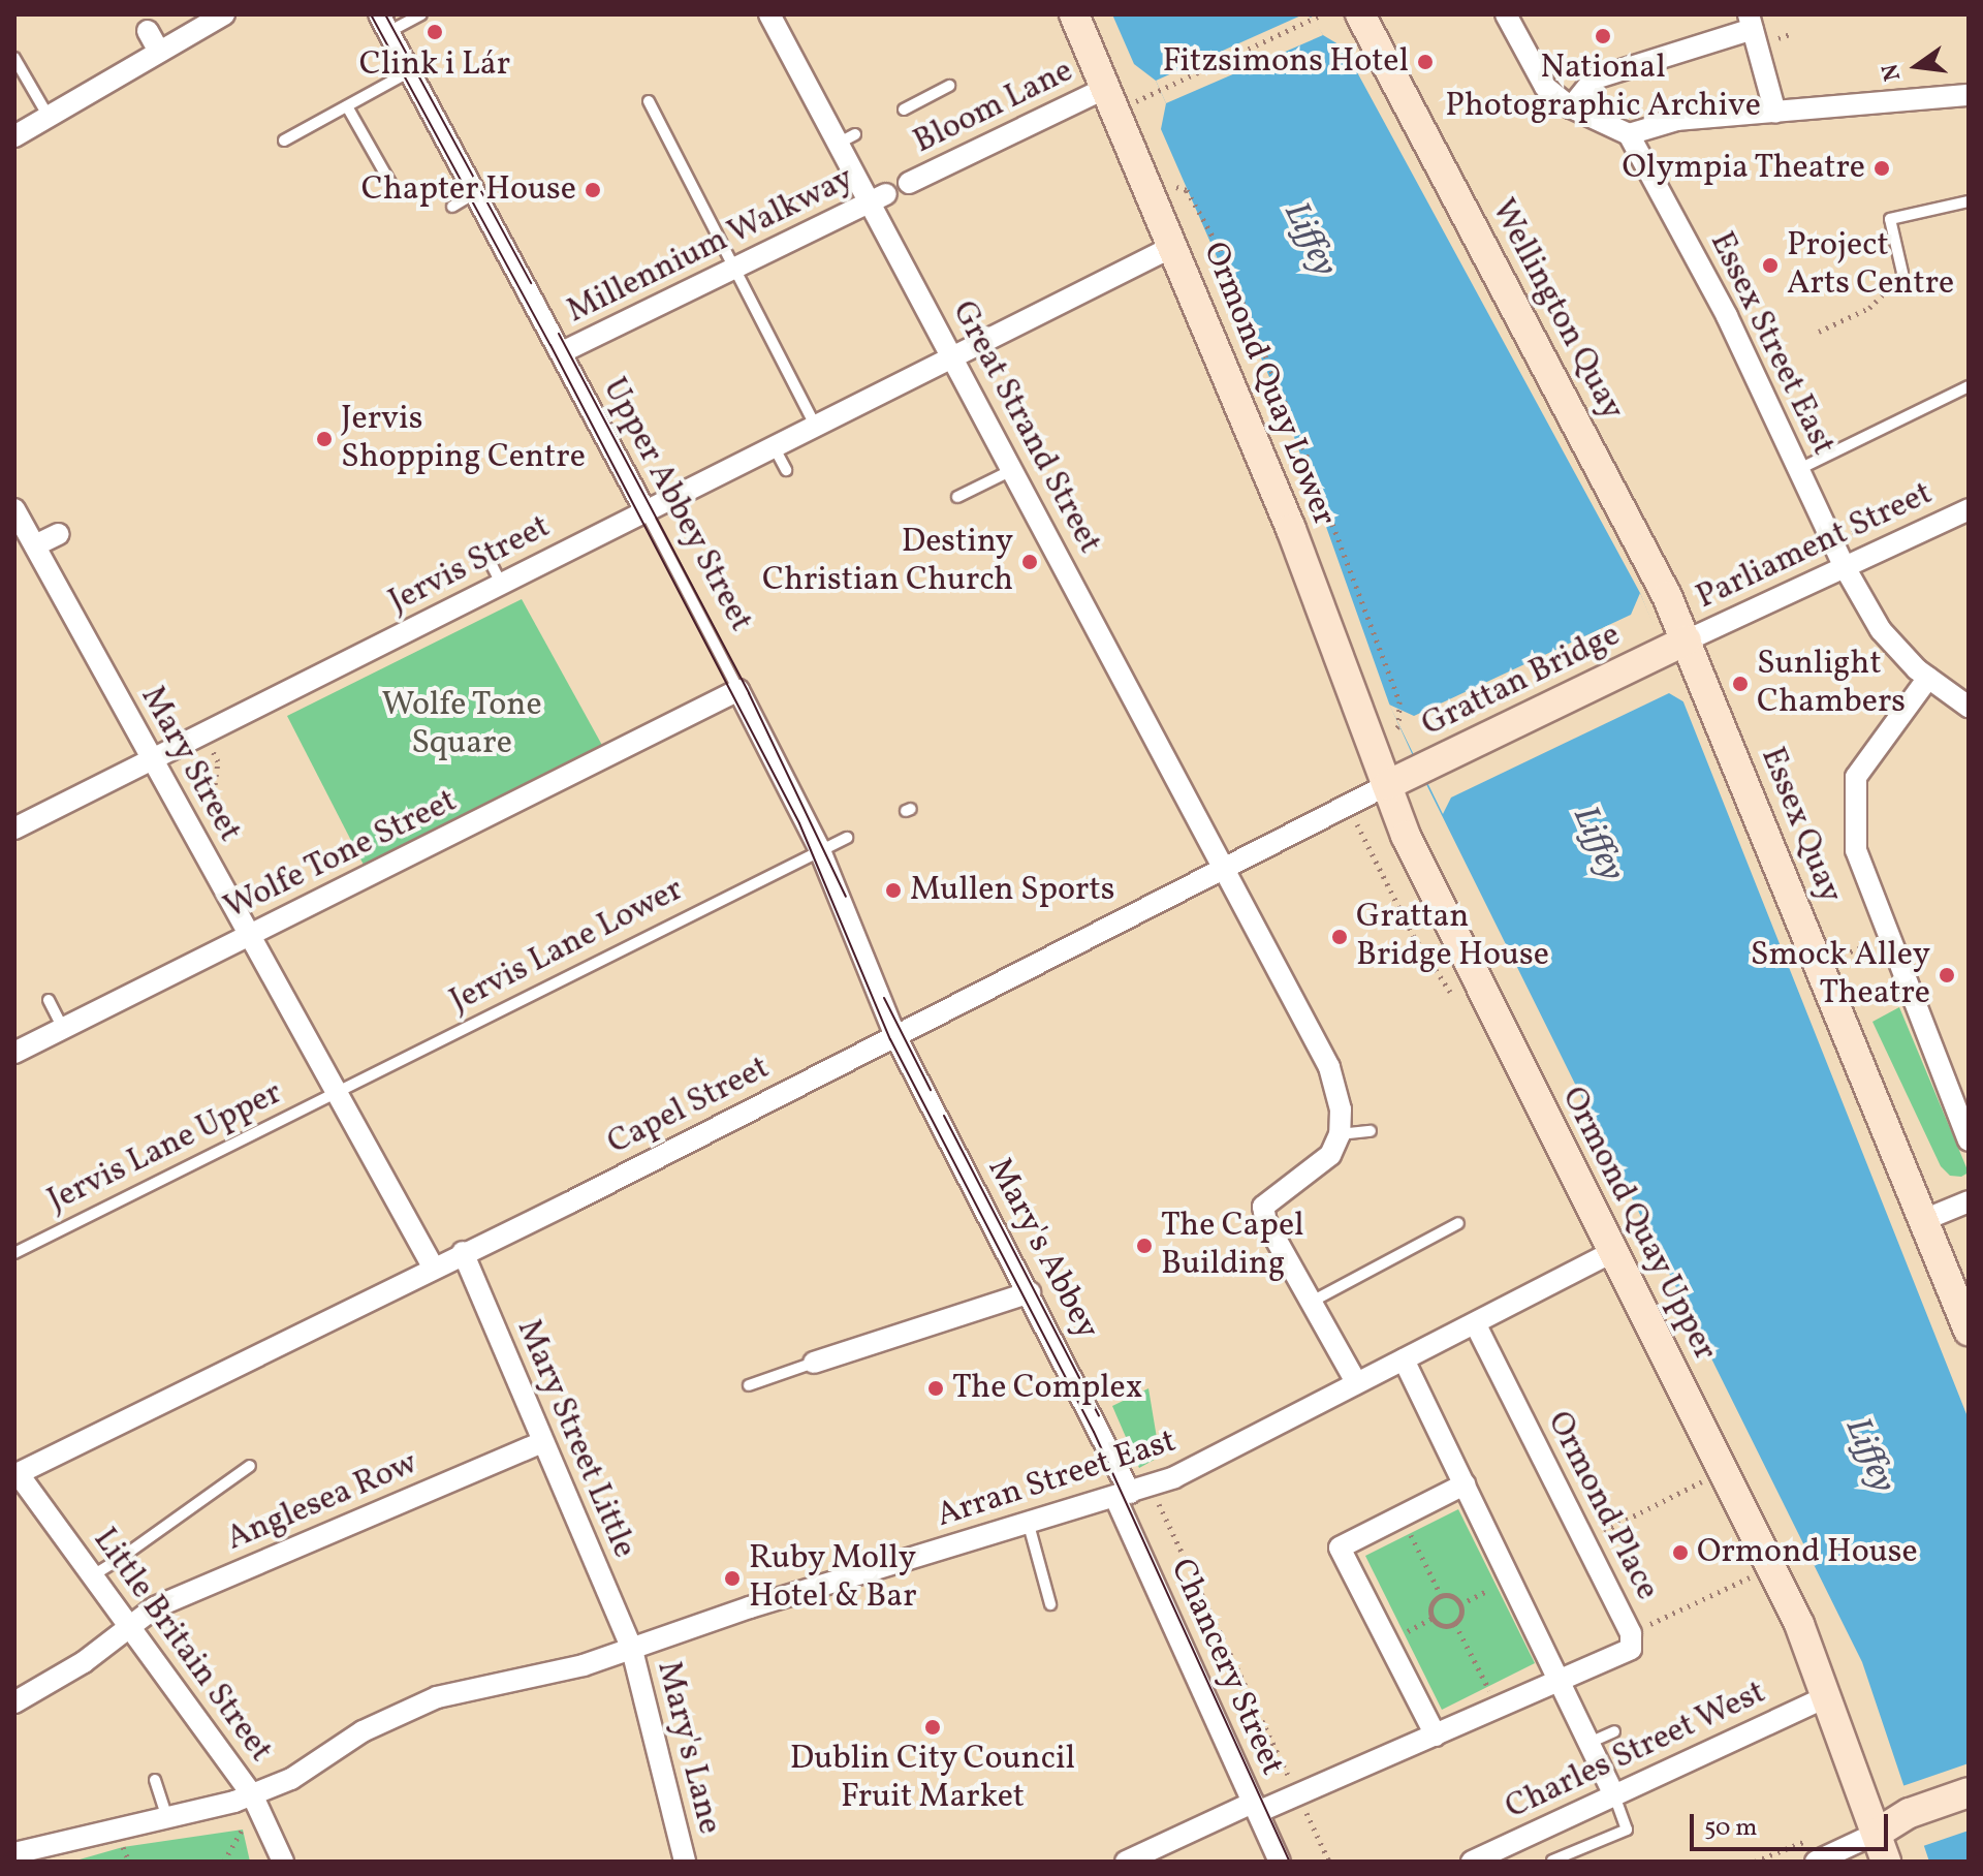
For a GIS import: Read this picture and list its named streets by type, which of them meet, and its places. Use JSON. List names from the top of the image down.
{
  "streets": {
    "main road": [
      "Wellington Quay",
      "Ormond Quay Lower",
      "Grattan Bridge",
      "Essex Quay",
      "Ormond Quay Upper"
    ],
    "street": [
      "Bloom Lane",
      "Millennium Walkway",
      "Essex Street East",
      "Great Strand Street",
      "Upper Abbey Street",
      "Parliament Street",
      "Jervis Street",
      "Mary Street",
      "Wolfe Tone Street",
      "Capel Street",
      "Mary's Abbey",
      "Mary Street Little",
      "Arran Street East",
      "Anglesea Row",
      "Ormond Place",
      "Little Britain Street",
      "Chancery Street",
      "Mary's Lane",
      "Charles Street West"
    ],
    "lane": ["Jervis Lane Lower", "Jervis Lane Upper"]
  },
  "crossings": [
    ["Bloom Lane", "Ormond Quay Lower"],
    ["Millennium Walkway", "Great Strand Street"],
    ["Millennium Walkway", "Upper Abbey Street"],
    ["Wellington Quay", "Parliament Street"],
    ["Wellington Quay", "Grattan Bridge"],
    ["Wellington Quay", "Essex Quay"],
    ["Essex Street East", "Parliament Street"],
    ["Ormond Quay Lower", "Jervis Street"],
    ["Ormond Quay Lower", "Grattan Bridge"],
    ["Ormond Quay Lower", "Capel Street"],
    ["Ormond Quay Lower", "Ormond Quay Upper"],
    ["Great Strand Street", "Jervis Street"],
    ["Great Strand Street", "Capel Street"],
    ["Upper Abbey Street", "Jervis Street"],
    ["Upper Abbey Street", "Wolfe Tone Street"],
    ["Upper Abbey Street", "Jervis Lane Lower"],
    ["Upper Abbey Street", "Capel Street"],
    ["Upper Abbey Street", "Mary's Abbey"],
    ["Parliament Street", "Grattan Bridge"],
    ["Parliament Street", "Essex Quay"],
    ["Jervis Street", "Mary Street"],
    ["Grattan Bridge", "Essex Quay"],
    ["Grattan Bridge", "Capel Street"],
    ["Grattan Bridge", "Ormond Quay Upper"],
    ["Mary Street", "Wolfe Tone Street"],
    ["Mary Street", "Jervis Lane Lower"],
    ["Mary Street", "Capel Street"],
    ["Mary Street", "Jervis Lane Upper"],
    ["Jervis Lane Lower", "Jervis Lane Upper"],
    ["Capel Street", "Ormond Quay Upper"],
    ["Capel Street", "Mary's Abbey"],
    ["Capel Street", "Mary Street Little"],
    ["Capel Street", "Little Britain Street"],
    ["Ormond Quay Upper", "Arran Street East"],
    ["Ormond Quay Upper", "Charles Street West"],
    ["Mary's Abbey", "Arran Street East"],
    ["Mary's Abbey", "Chancery Street"],
    ["Mary Street Little", "Arran Street East"],
    ["Mary Street Little", "Anglesea Row"],
    ["Mary Street Little", "Mary's Lane"],
    ["Arran Street East", "Ormond Place"],
    ["Arran Street East", "Little Britain Street"],
    ["Arran Street East", "Chancery Street"],
    ["Arran Street East", "Mary's Lane"],
    ["Anglesea Row", "Little Britain Street"]
  ],
  "water": ["Liffey"],
  "parks": ["Wolfe Tone Square"],
  "places": [
    "Clink i Lár",
    "National Photographic Archive",
    "Fitzsimons Hotel",
    "Olympia Theatre",
    "Chapter House",
    "Project Arts Centre",
    "Jervis Shopping Centre",
    "Destiny Christian Church",
    "Sunlight Chambers",
    "Mullen Sports",
    "Grattan Bridge House",
    "Smock Alley Theatre",
    "The Capel Building",
    "The Complex",
    "Ormond House",
    "Ruby Molly Hotel & Bar",
    "Dublin City Council Fruit Market"
  ],
  "scale_bar": "50 m",
  "north": "left"
}
